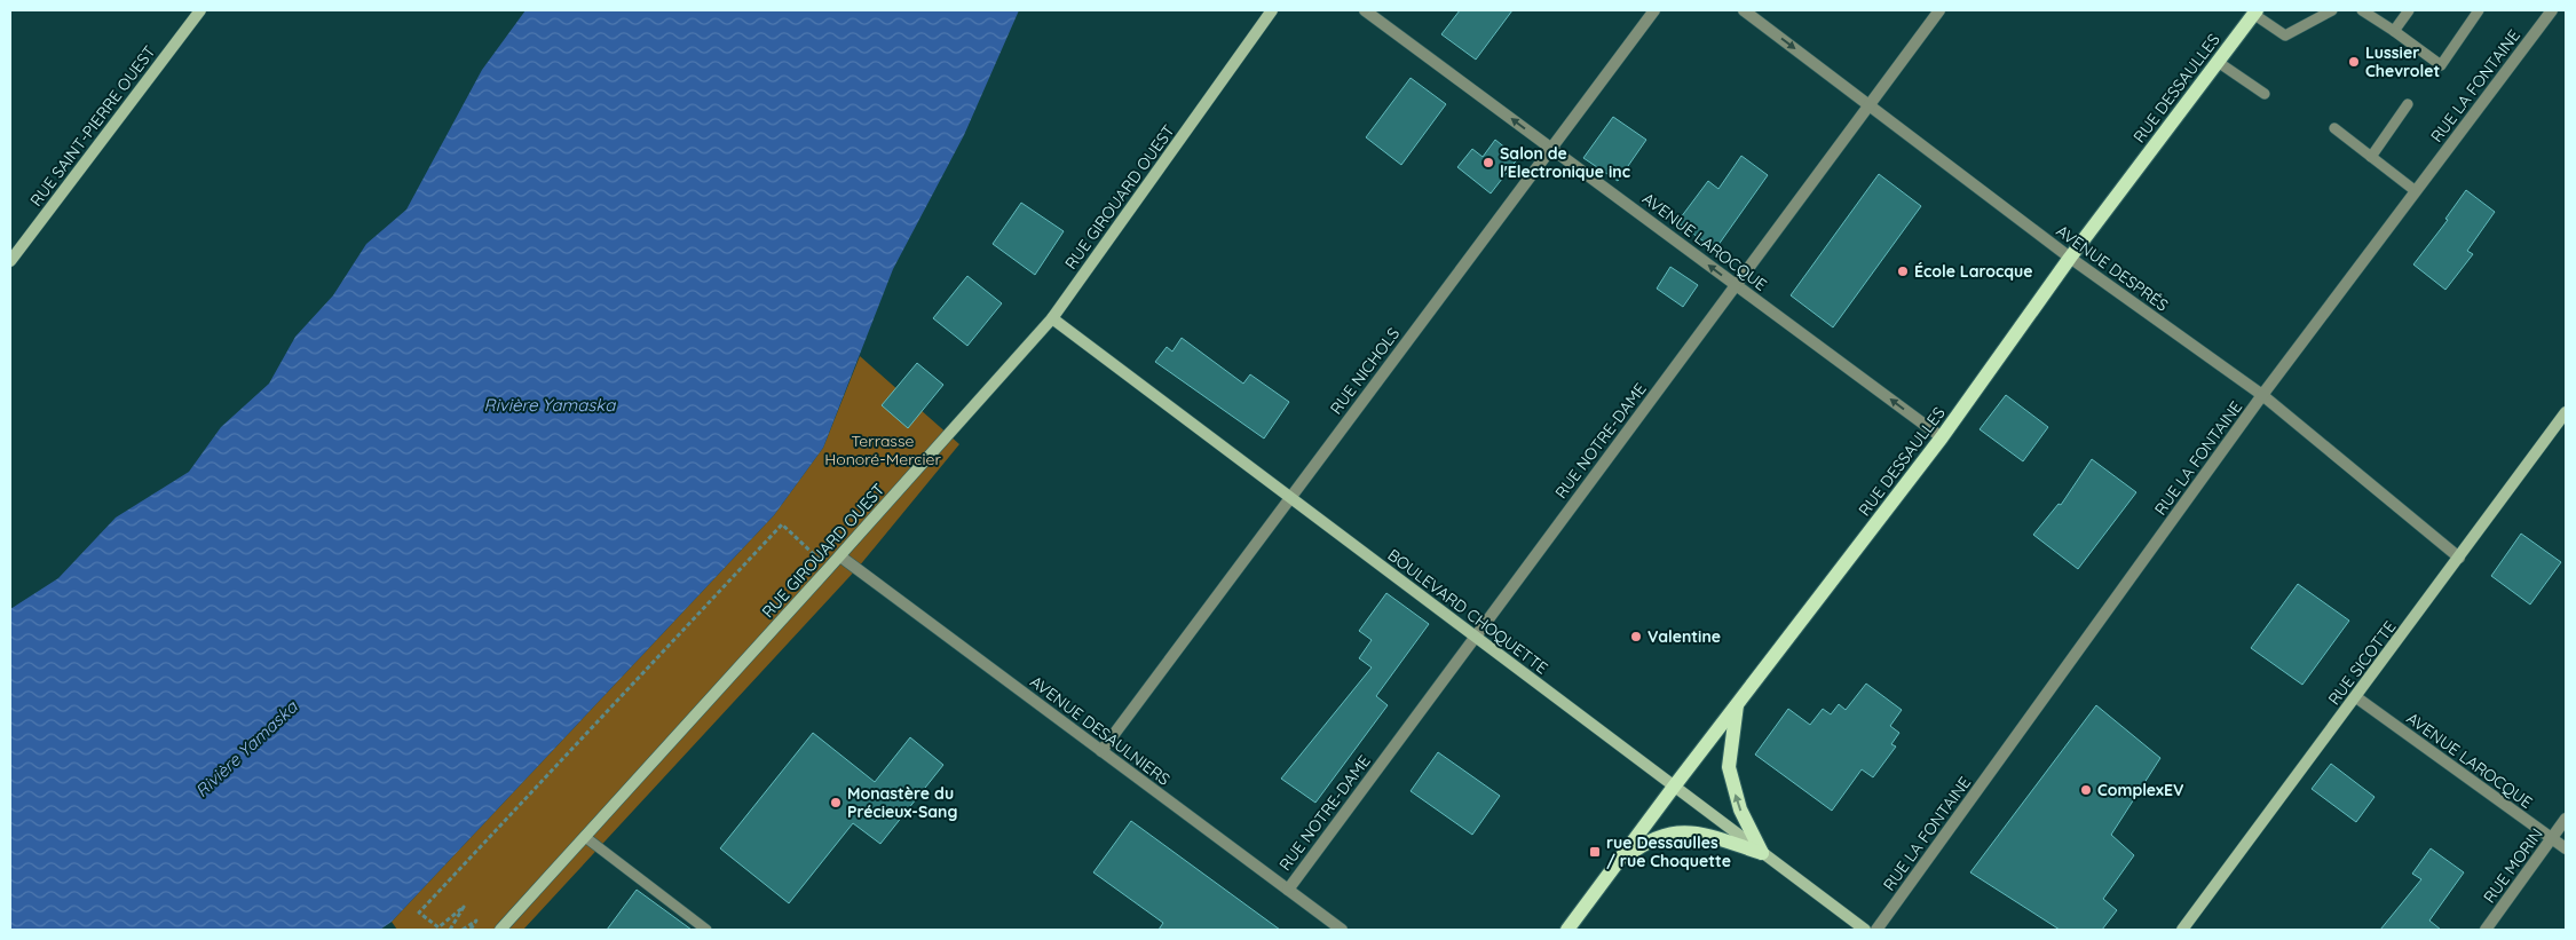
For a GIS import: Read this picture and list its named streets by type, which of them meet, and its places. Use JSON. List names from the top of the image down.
{
  "streets": {
    "main road": ["RUE DESSAULLES"],
    "street": [
      "RUE LA FONTAINE",
      "RUE SAINT-PIERRE OUEST",
      "RUE GIROUARD OUEST",
      "AVENUE LAROCQUE",
      "AVENUE DESPRÉS",
      "RUE NICHOLS",
      "RUE NOTRE-DAME",
      "BOULEVARD CHOQUETTE",
      "RUE SICOTTE",
      "AVENUE DESAULNIERS",
      "RUE MORIN"
    ]
  },
  "crossings": [
    ["RUE LA FONTAINE", "AVENUE DESPRÉS"],
    ["RUE DESSAULLES", "AVENUE LAROCQUE"],
    ["RUE DESSAULLES", "AVENUE DESPRÉS"],
    ["RUE DESSAULLES", "BOULEVARD CHOQUETTE"],
    ["RUE GIROUARD OUEST", "BOULEVARD CHOQUETTE"],
    ["RUE GIROUARD OUEST", "AVENUE DESAULNIERS"],
    ["AVENUE LAROCQUE", "RUE NICHOLS"],
    ["AVENUE LAROCQUE", "RUE NOTRE-DAME"],
    ["AVENUE LAROCQUE", "RUE SICOTTE"],
    ["AVENUE LAROCQUE", "RUE MORIN"],
    ["AVENUE DESPRÉS", "RUE NOTRE-DAME"],
    ["AVENUE DESPRÉS", "RUE SICOTTE"],
    ["RUE NICHOLS", "BOULEVARD CHOQUETTE"],
    ["RUE NICHOLS", "AVENUE DESAULNIERS"],
    ["RUE NOTRE-DAME", "BOULEVARD CHOQUETTE"],
    ["RUE NOTRE-DAME", "AVENUE DESAULNIERS"]
  ],
  "one_way": ["AVENUE LAROCQUE"],
  "water": ["Rivière Yamaska"],
  "parks": ["Terrasse Honoré-Mercier"],
  "places": {
    "other": [
      "Lussier Chevrolet",
      "Salon de l'Electronique inc",
      "École Larocque",
      "Valentine",
      "ComplexEV",
      "Monastère du Précieux-Sang"
    ],
    "transit": ["rue Dessaulles / rue Choquette"]
  }
}
